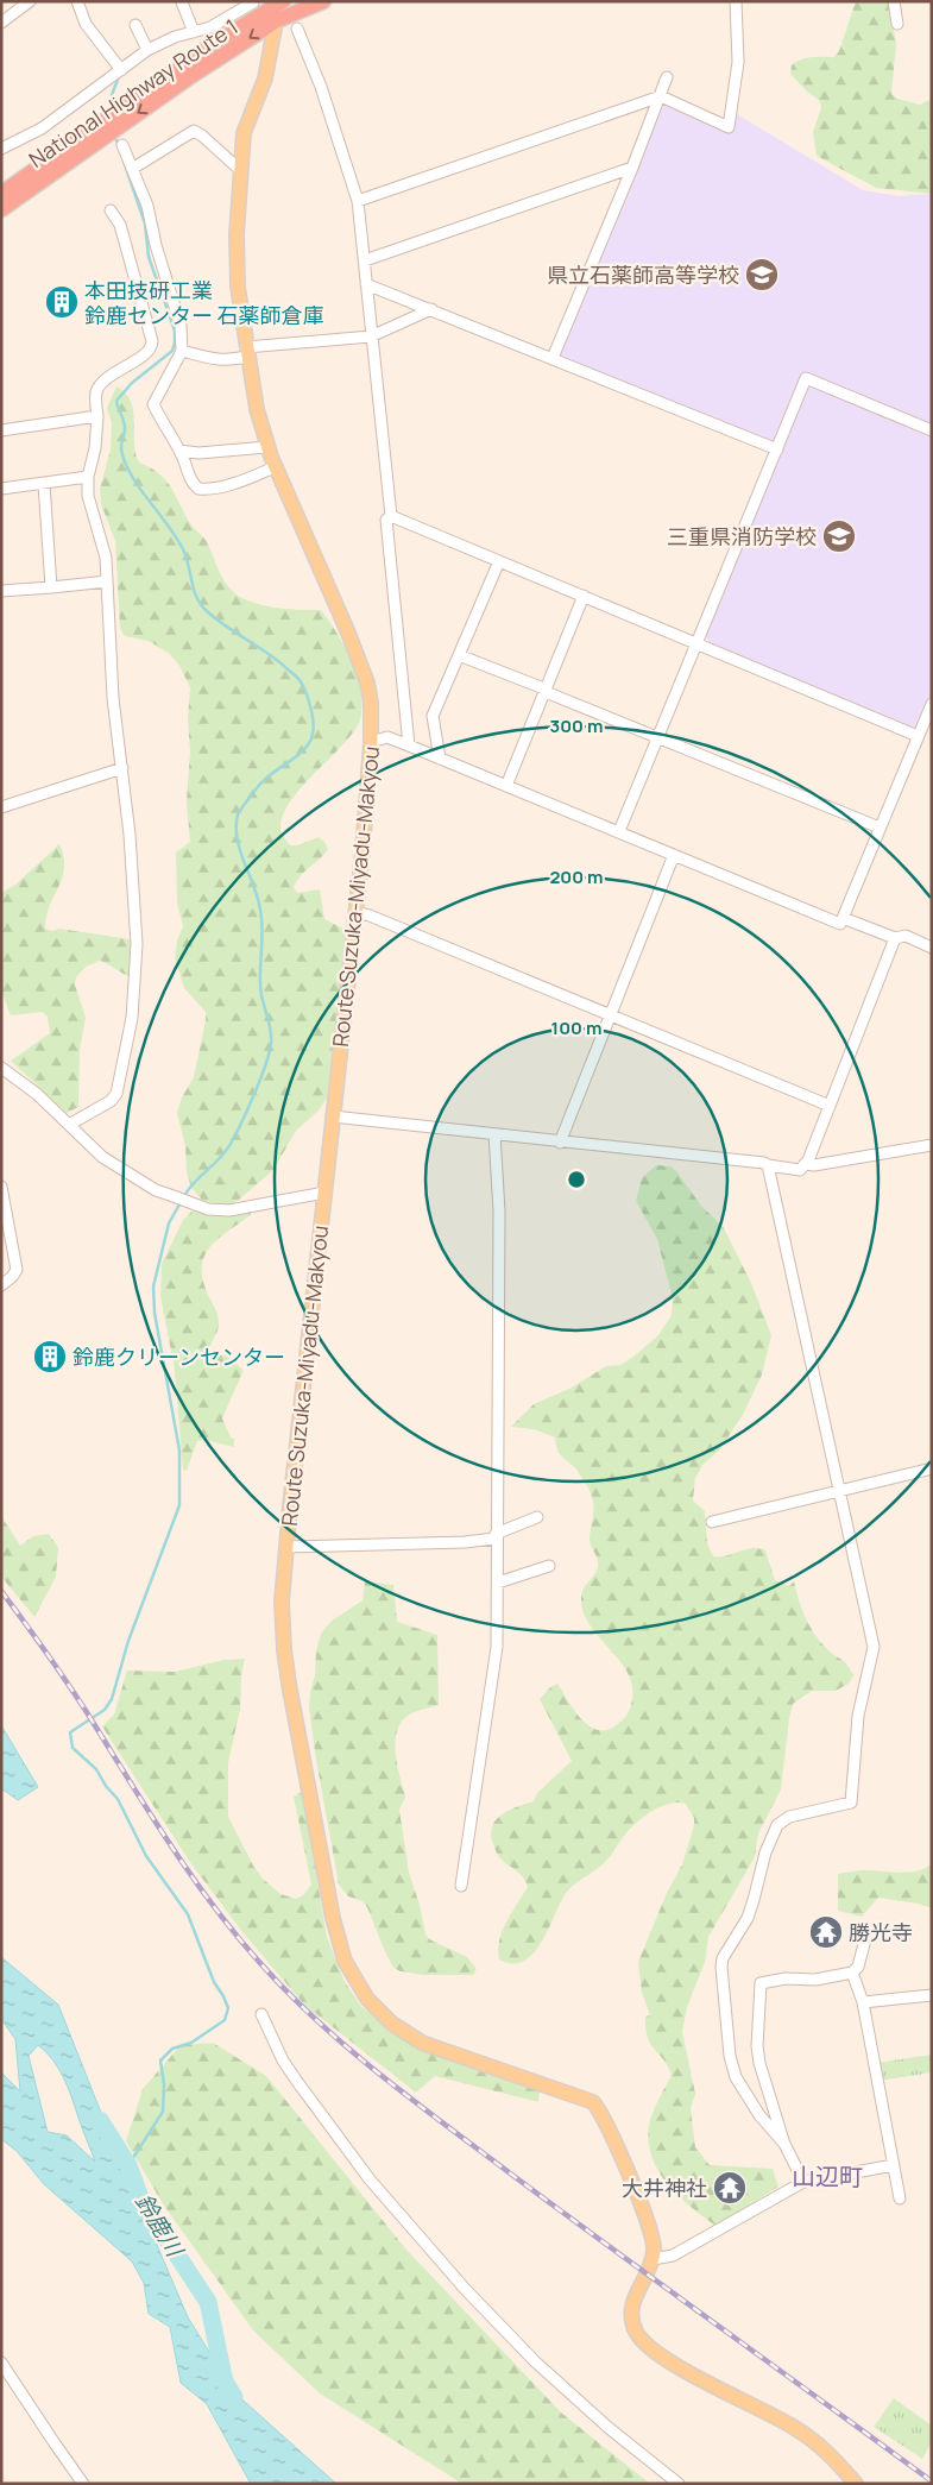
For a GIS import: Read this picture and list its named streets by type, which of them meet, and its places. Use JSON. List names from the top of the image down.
{
  "streets": {
    "highway": ["National Highway Route 1"],
    "main road": ["Route Suzuka-Miyadu-Makyou"]
  },
  "crossings": [
    ["National Highway Route 1", "Route Suzuka-Miyadu-Makyou"]
  ],
  "districts": ["山辺町"],
  "water": ["鈴鹿川"],
  "places": {
    "school or university": ["県立石薬師高等学校", "三重県消防学校"],
    "building": ["本田技研工業 鈴鹿センター 石薬師倉庫", "鈴鹿クリーンセンター"],
    "temple": ["勝光寺", "大井神社"]
  },
  "rings": ["300 m", "200 m", "100 m"]
}
